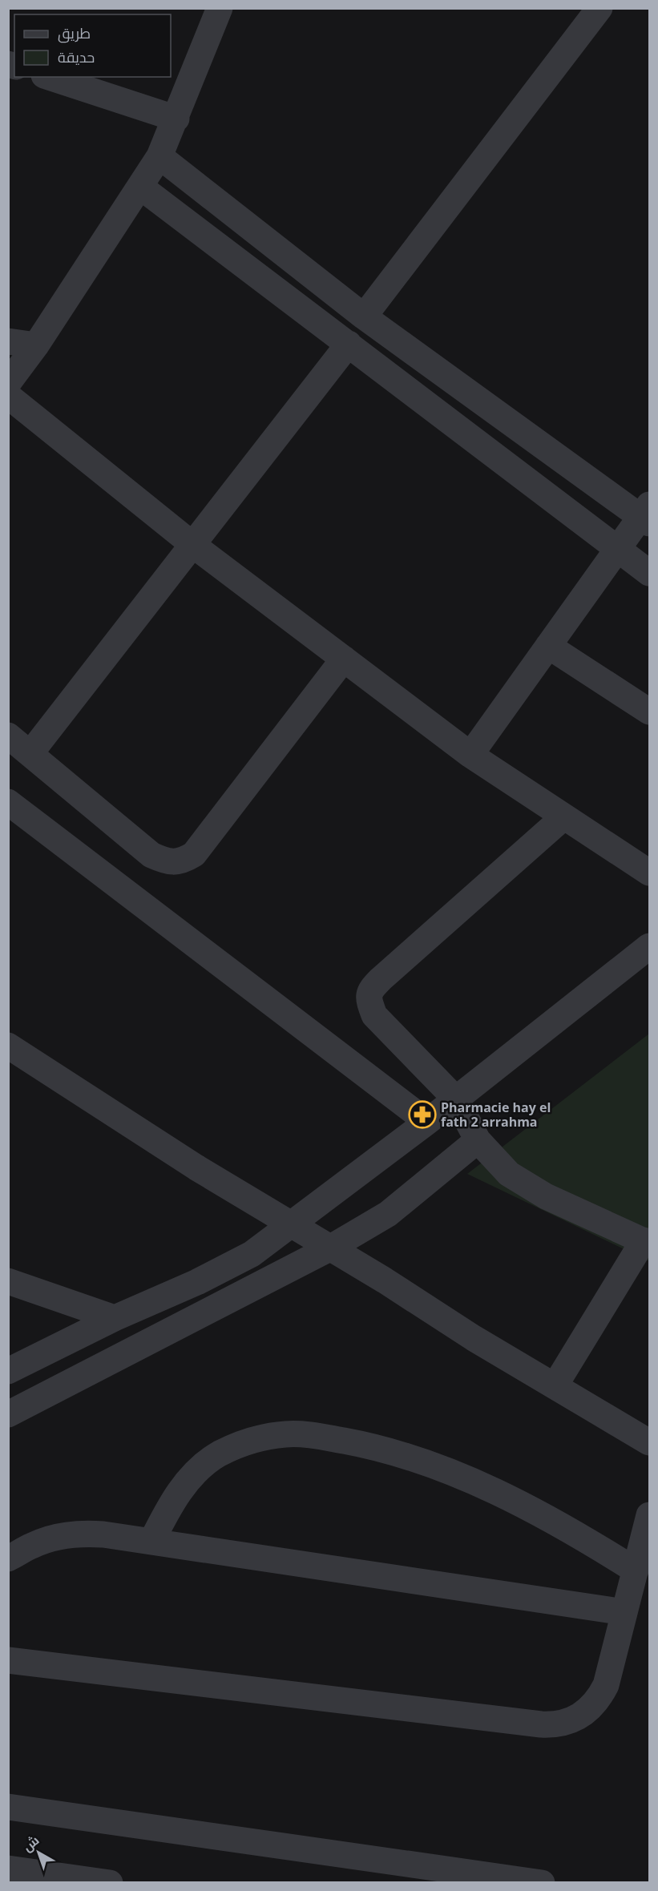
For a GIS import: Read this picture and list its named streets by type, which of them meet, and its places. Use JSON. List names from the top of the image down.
{
  "places": {
    "pharmacy": ["Pharmacie hay el fath 2 arrahma"]
  },
  "legend": ["طريق", "حديقة"],
  "north": "top left"
}
